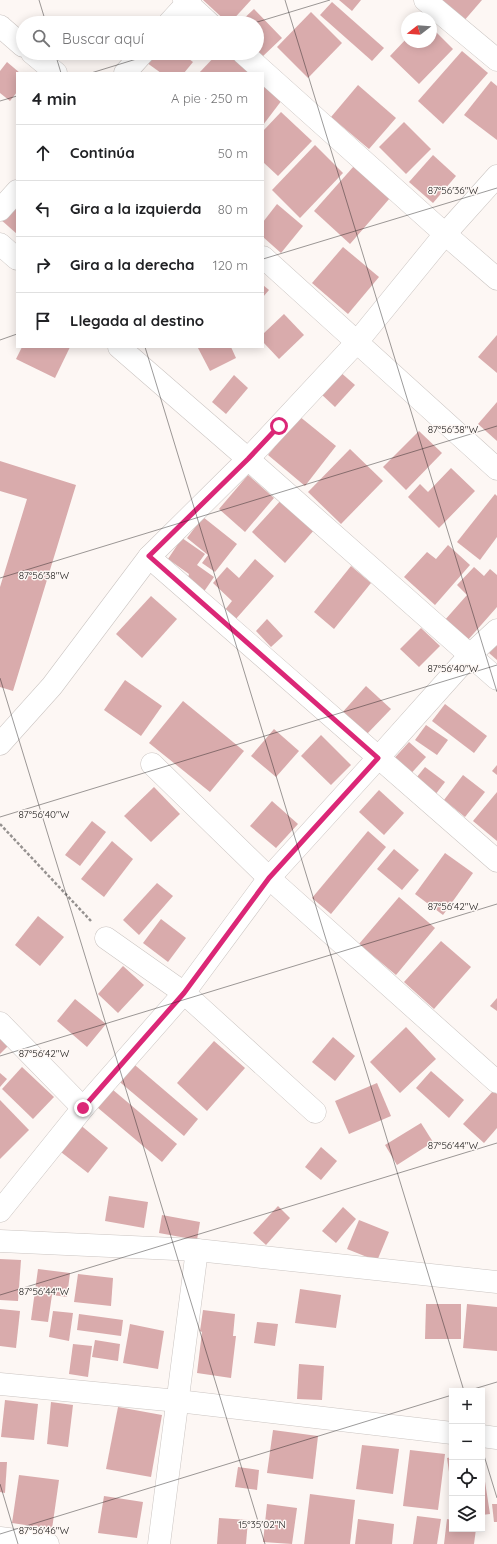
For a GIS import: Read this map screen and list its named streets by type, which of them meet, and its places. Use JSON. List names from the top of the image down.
{
  "north": "left",
  "page": {
    "search": "Buscar aquí",
    "heading": ["4 min", "A pie · 250 m"],
    "list": [
      ["Continúa", "50 m"],
      ["Gira a la izquierda", "80 m"],
      ["Gira a la derecha", "120 m"],
      "Llegada al destino"
    ],
    "map_buttons": ["+", "−"]
  },
  "coordinates": [
    "87°56'36\"W",
    "87°56'38\"W",
    "87°56'40\"W",
    "87°56'42\"W",
    "87°56'44\"W",
    "15°35'02\"N",
    "87°56'46\"W"
  ]
}
